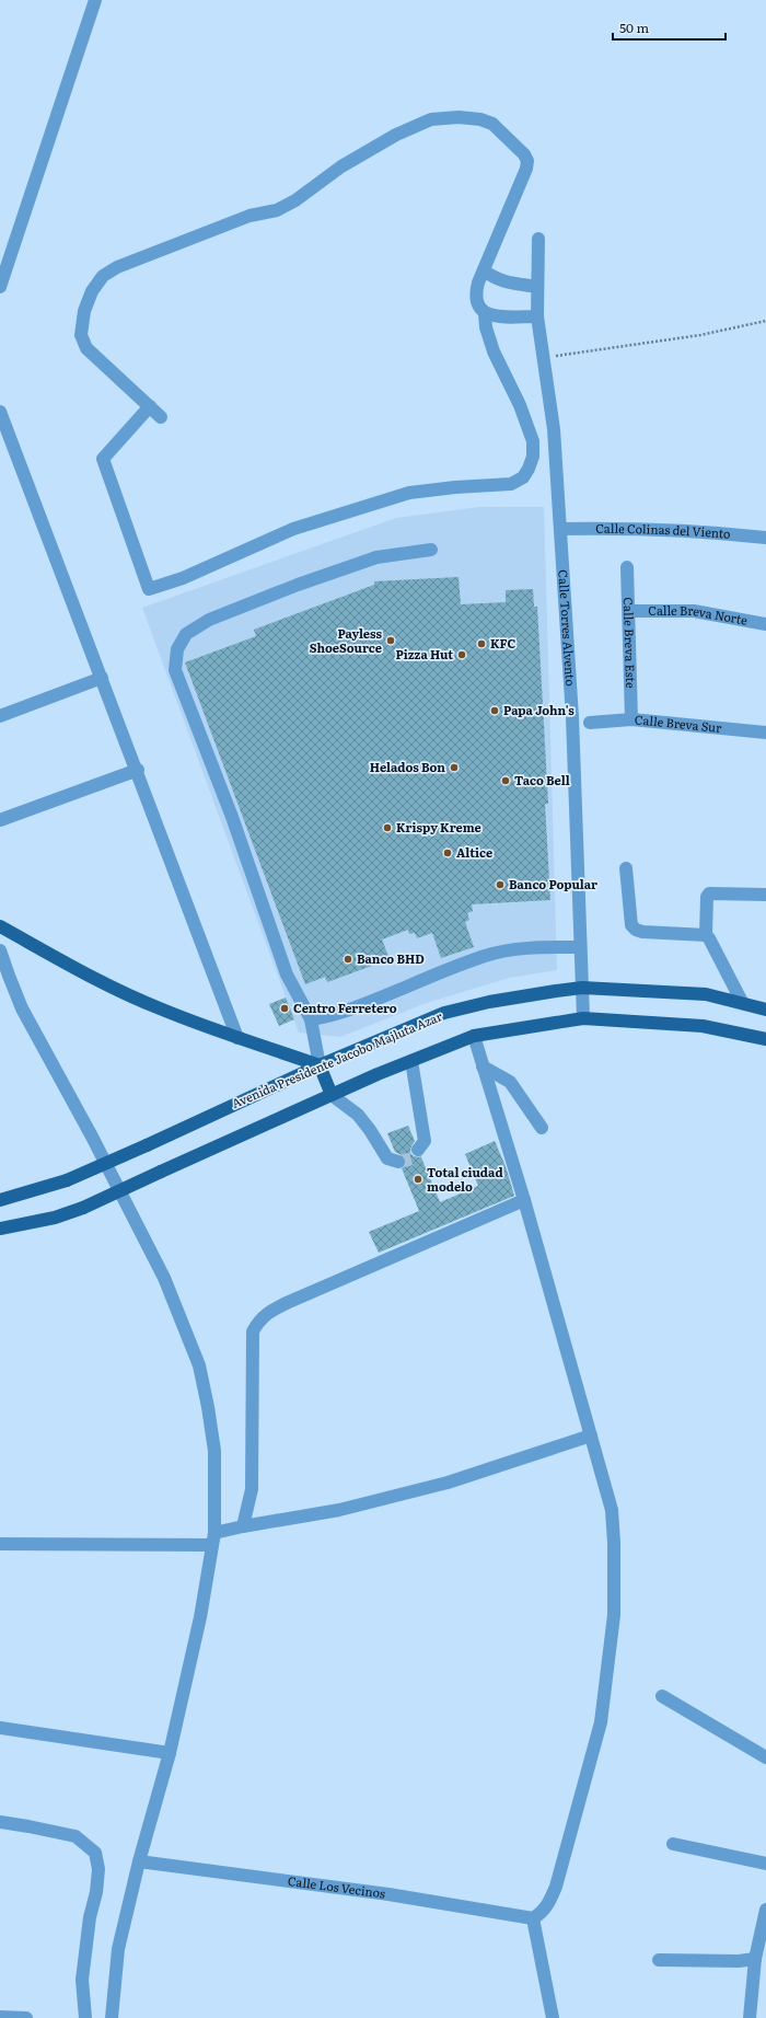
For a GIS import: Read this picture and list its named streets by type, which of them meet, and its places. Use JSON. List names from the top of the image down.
{
  "streets": {
    "main road": ["Avenida Presidente Jacobo Majluta Azar"],
    "street": [
      "Calle Colinas del Viento",
      "Calle Breva Norte",
      "Calle Torres Alvento",
      "Calle Breva Este",
      "Calle Breva Sur",
      "Calle Los Vecinos"
    ]
  },
  "crossings": [
    ["Calle Colinas del Viento", "Calle Torres Alvento"],
    ["Calle Breva Norte", "Calle Breva Este"],
    ["Calle Torres Alvento", "Avenida Presidente Jacobo Majluta Azar"],
    ["Calle Breva Este", "Calle Breva Sur"]
  ],
  "places": [
    "Payless ShoeSource",
    "KFC",
    "Pizza Hut",
    "Papa John's",
    "Helados Bon",
    "Taco Bell",
    "Krispy Kreme",
    "Altice",
    "Banco Popular",
    "Banco BHD",
    "Centro Ferretero",
    "Total ciudad modelo"
  ],
  "scale_bar": "50 m"
}
